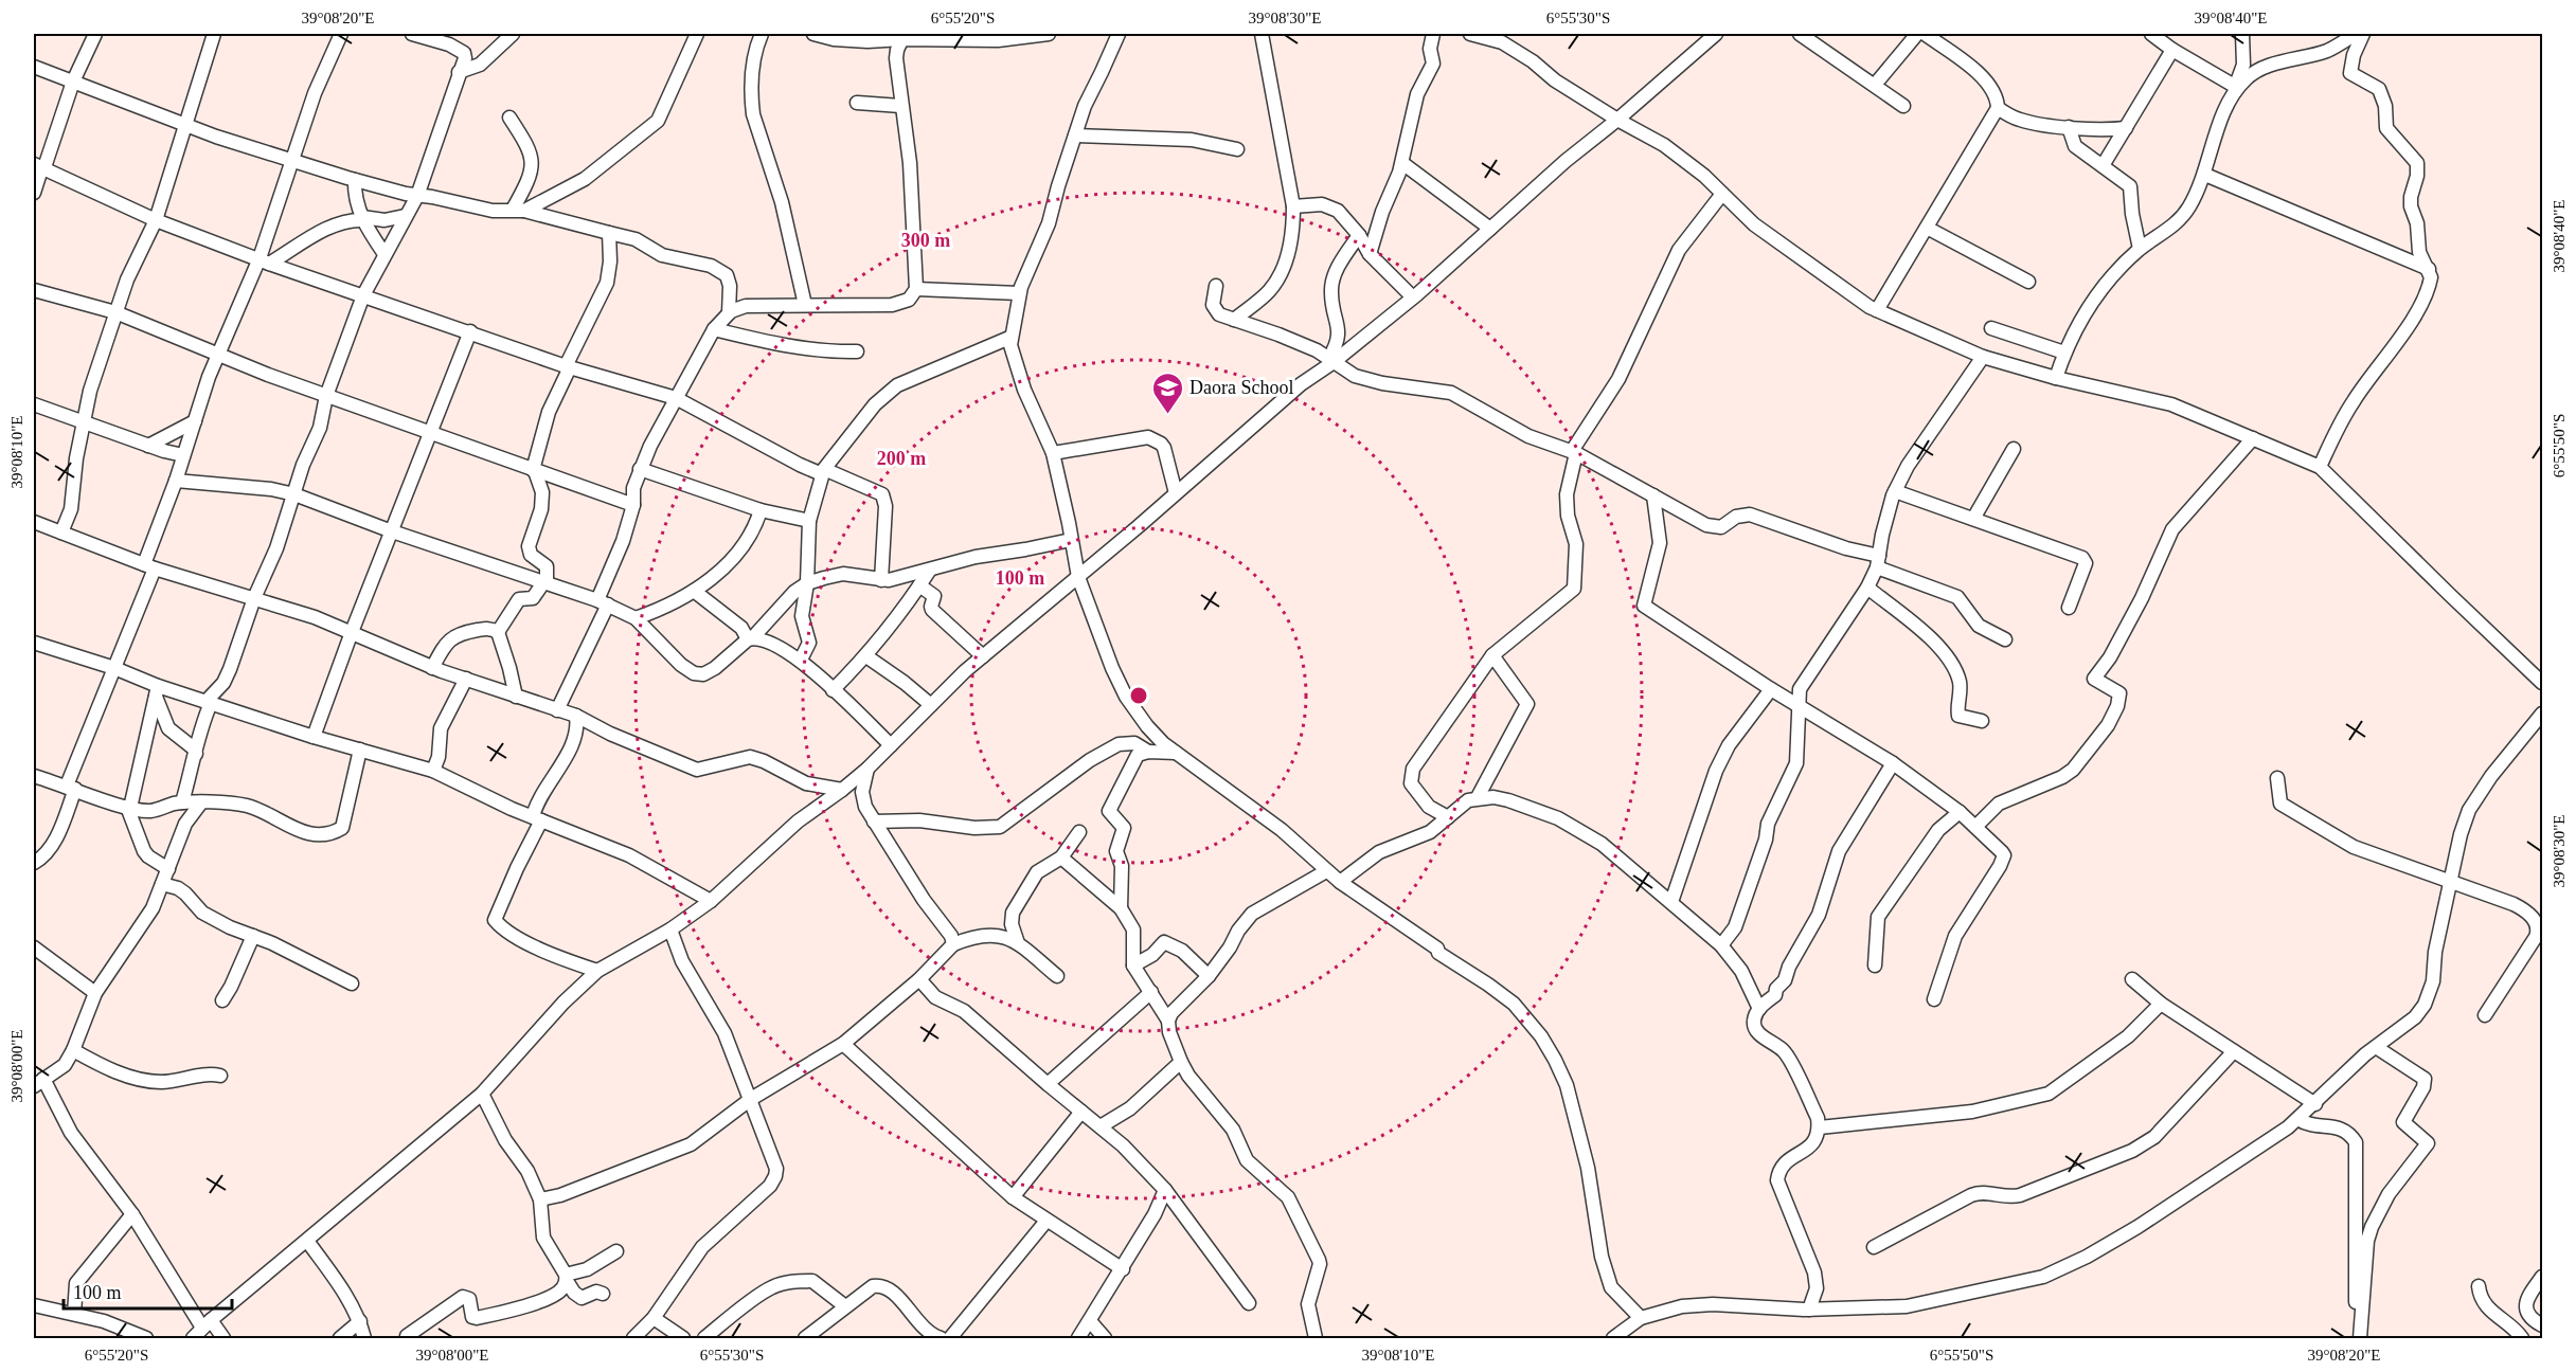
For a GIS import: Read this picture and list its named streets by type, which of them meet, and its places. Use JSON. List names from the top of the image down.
{
  "places": {
    "school or university": ["Daora School"]
  },
  "scale_bar": "100 m",
  "coordinates": [
    "39°08'20\"E",
    "6°55'20\"S",
    "39°08'30\"E",
    "6°55'30\"S",
    "39°08'40\"E",
    "6°55'50\"S",
    "39°08'10\"E",
    "39°08'00\"E"
  ],
  "rings": ["300 m", "200 m", "100 m"]
}
